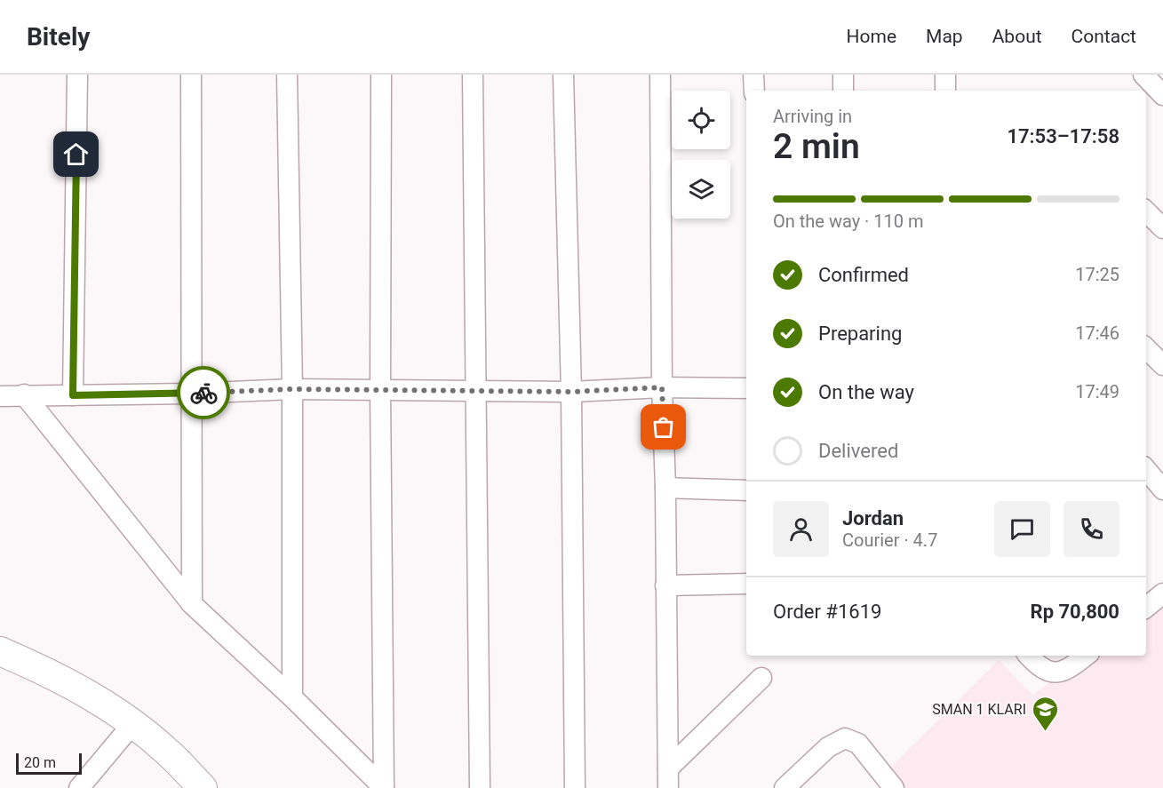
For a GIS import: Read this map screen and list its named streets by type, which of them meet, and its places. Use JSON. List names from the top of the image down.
{
  "places": {
    "school or university": ["SMAN 1 KLARI"]
  },
  "scale_bar": "20 m",
  "page": {
    "header": "Bitely",
    "nav": [
      "Home",
      "Map",
      "About",
      "Contact"
    ],
    "heading": ["2 min", "Arriving in", "17:53–17:58"],
    "panel": [
      "Jordan",
      "Courier · 4.7",
      "Order #1619",
      "Rp 70,800"
    ],
    "bar": "On the way · 110 m",
    "list": [
      ["Confirmed", "17:25"],
      ["Preparing", "17:46"],
      ["On the way", "17:49"],
      "Delivered"
    ],
    "scale": "20 m"
  }
}
